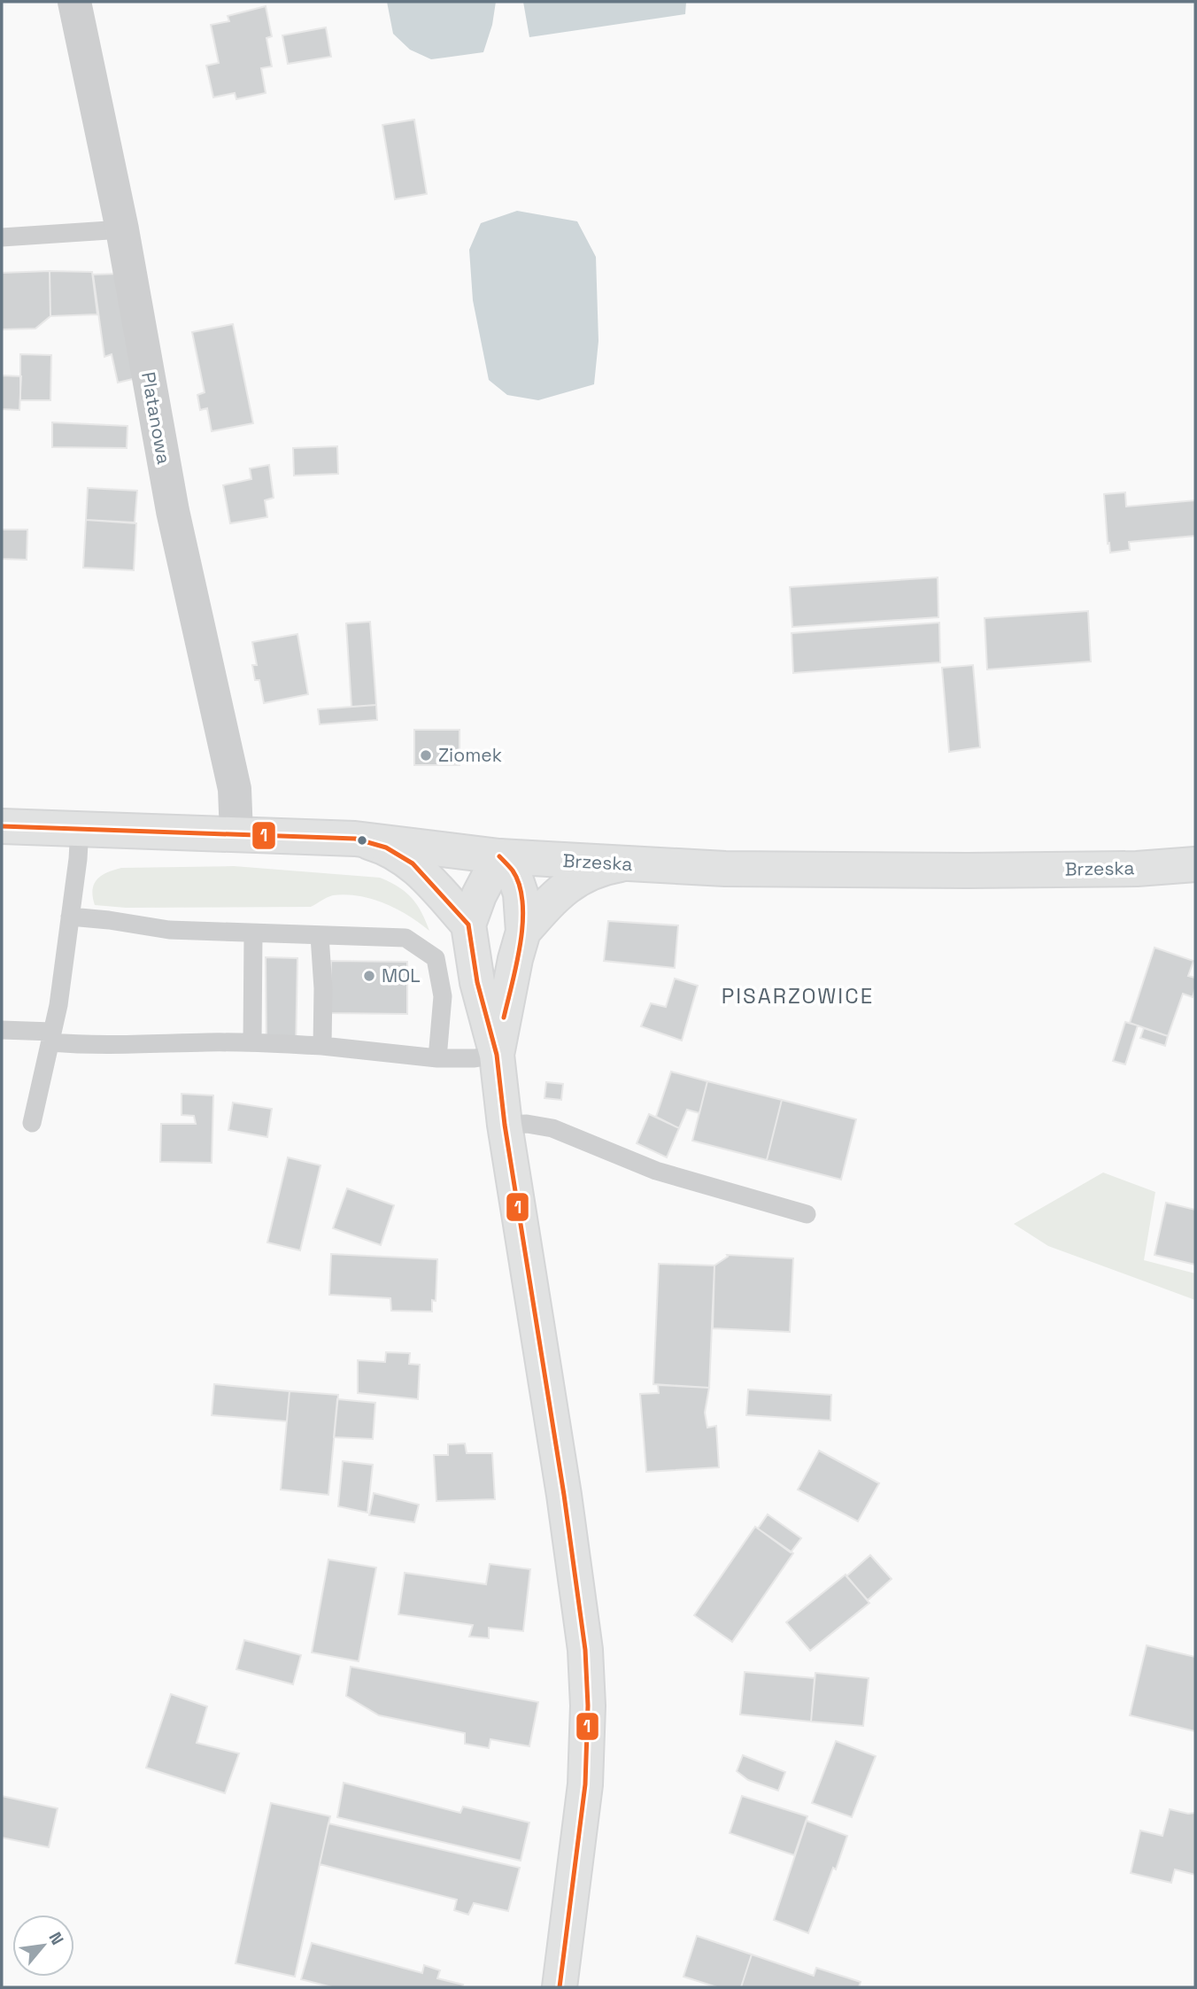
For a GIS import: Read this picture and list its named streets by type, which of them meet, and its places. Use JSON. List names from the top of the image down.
{
  "streets": {
    "main road": ["Brzeska"],
    "street": ["Platanowa"]
  },
  "crossings": [
    ["Platanowa", "Brzeska"]
  ],
  "districts": ["PISARZOWICE"],
  "places": ["Ziomek", "MOL"],
  "lines": ["transit line 1"],
  "north": "top right"
}
